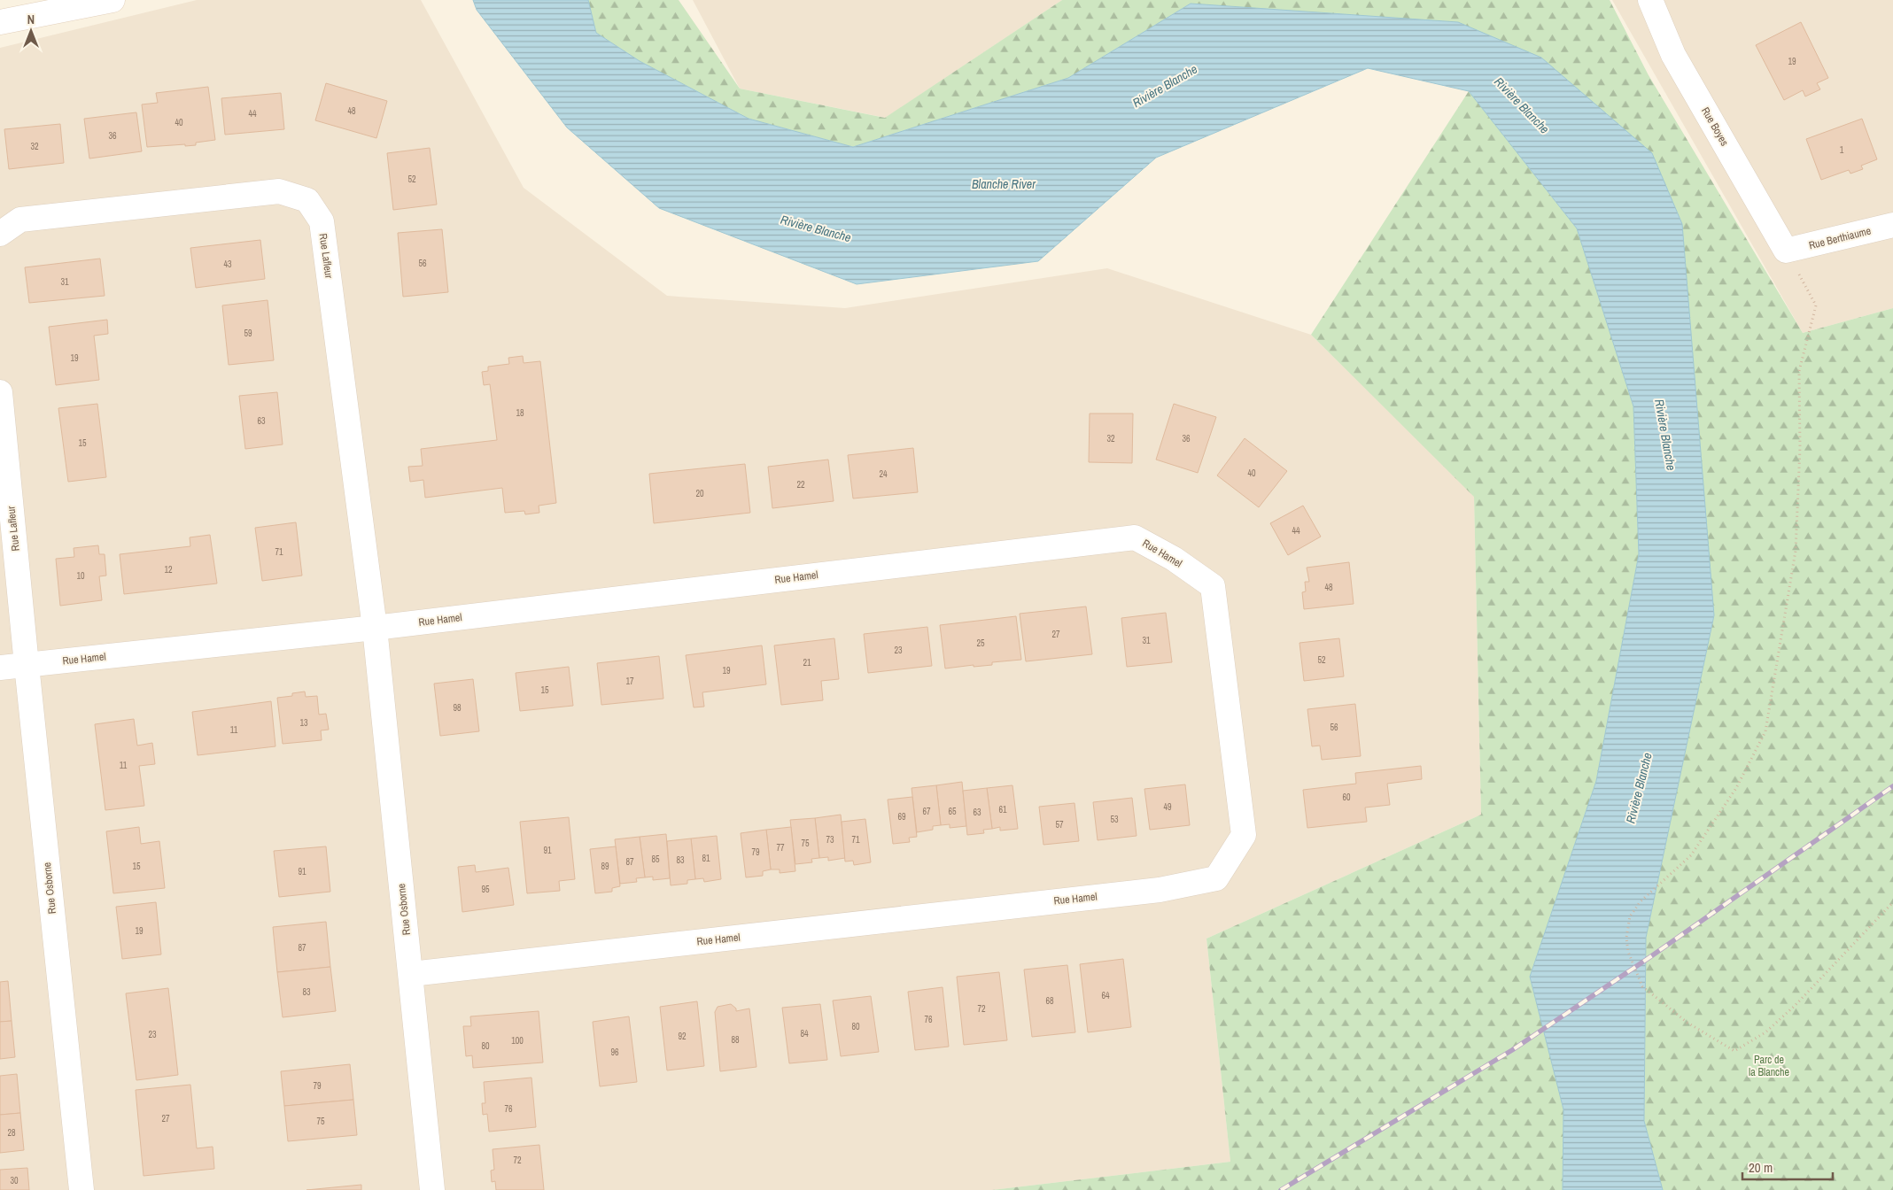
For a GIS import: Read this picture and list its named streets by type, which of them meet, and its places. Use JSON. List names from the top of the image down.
{
  "streets": {
    "street": [
      "Rue Boyes",
      "Rue Berthiaume",
      "Rue Lafleur",
      "Rue Hamel",
      "Rue Osborne"
    ]
  },
  "crossings": [
    ["Rue Boyes", "Rue Berthiaume"],
    ["Rue Lafleur", "Rue Hamel"],
    ["Rue Lafleur", "Rue Osborne"],
    ["Rue Hamel", "Rue Osborne"]
  ],
  "water": ["Rivière Blanche", "Blanche River"],
  "parks": ["Parc de la Blanche"],
  "house_numbers": [
    "19",
    "48",
    "44",
    "40",
    "36",
    "32",
    "1",
    "52",
    "56",
    "43",
    "31",
    "59",
    "19",
    "18",
    "63",
    "32",
    "36",
    "15",
    "40",
    "24",
    "22",
    "20",
    "44",
    "71",
    "12",
    "10",
    "48",
    "27",
    "31",
    "25",
    "23",
    "52",
    "21",
    "19",
    "17",
    "15",
    "98",
    "13",
    "56",
    "11",
    "11",
    "60",
    "49",
    "61",
    "67",
    "65",
    "63",
    "69",
    "53",
    "57",
    "73",
    "71",
    "75",
    "77",
    "91",
    "79",
    "81",
    "85",
    "83",
    "87",
    "15",
    "89",
    "91",
    "95",
    "19",
    "87",
    "83",
    "64",
    "68",
    "72",
    "76",
    "80",
    "84",
    "23",
    "92",
    "88",
    "100",
    "80",
    "96",
    "79",
    "76",
    "27",
    "75",
    "28",
    "72",
    "30"
  ],
  "scale_bar": "20 m",
  "north": "top"
}
